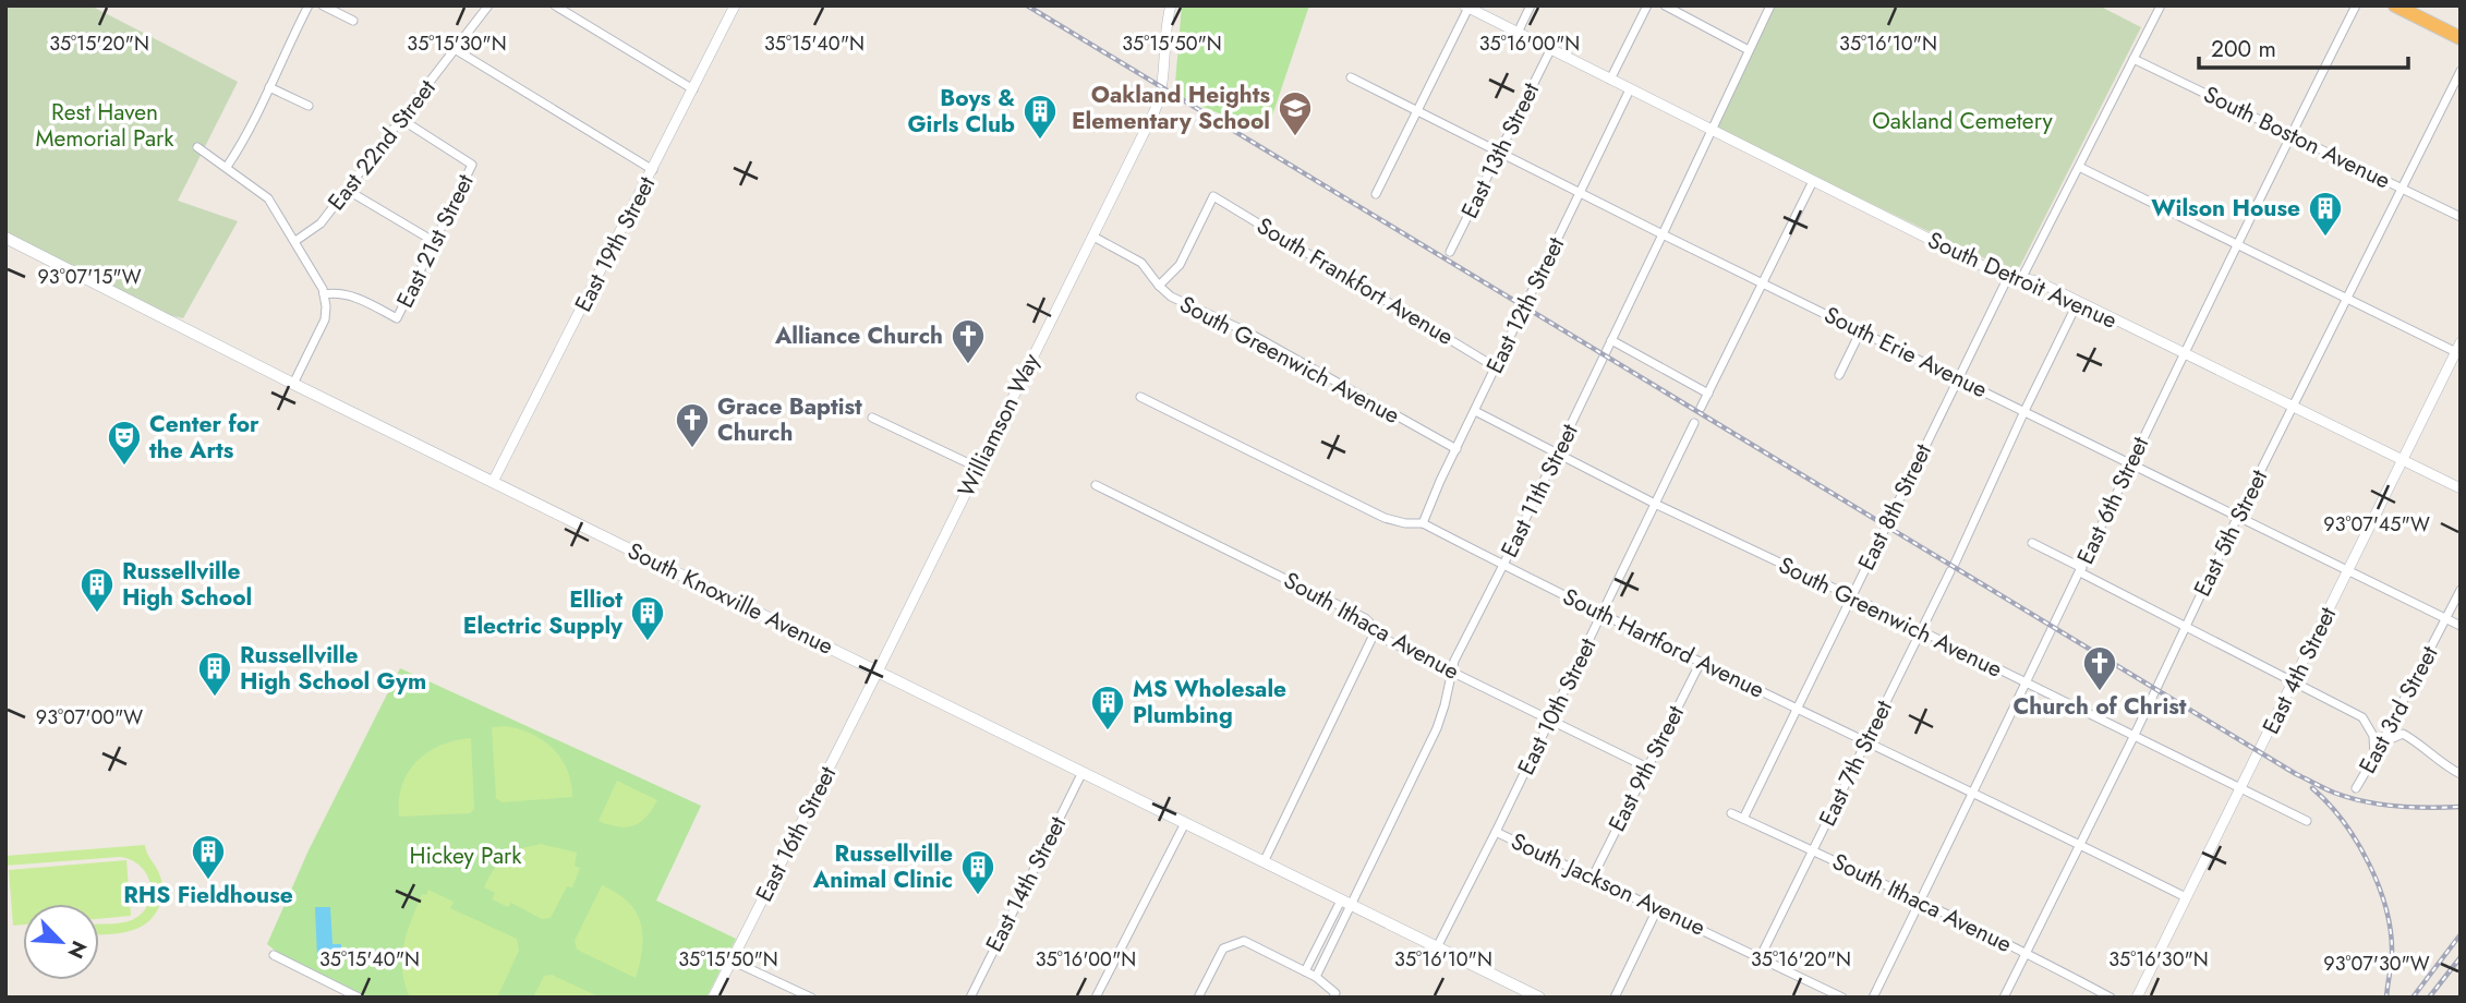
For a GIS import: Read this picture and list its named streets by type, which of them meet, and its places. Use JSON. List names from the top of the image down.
{
  "streets": {
    "main road": ["South Knoxville Avenue"],
    "street": [
      "South Boston Avenue",
      "East 22nd Street",
      "East 13th Street",
      "East 21st Street",
      "East 19th Street",
      "South Detroit Avenue",
      "South Frankfort Avenue",
      "East 12th Street",
      "South Erie Avenue",
      "South Greenwich Avenue",
      "Williamson Way",
      "East 11th Street",
      "East 6th Street",
      "East 8th Street",
      "East 5th Street",
      "South Ithaca Avenue",
      "South Hartford Avenue",
      "East 4th Street",
      "East 10th Street",
      "East 3rd Street",
      "East 7th Street",
      "East 9th Street",
      "East 16th Street",
      "East 14th Street",
      "South Jackson Avenue"
    ]
  },
  "crossings": [
    ["South Boston Avenue", "East 6th Street"],
    ["South Boston Avenue", "East 5th Street"],
    ["East 22nd Street", "East 21st Street"],
    ["East 13th Street", "South Detroit Avenue"],
    ["East 13th Street", "South Erie Avenue"],
    ["East 19th Street", "South Knoxville Avenue"],
    ["South Detroit Avenue", "East 12th Street"],
    ["South Detroit Avenue", "East 11th Street"],
    ["South Detroit Avenue", "East 6th Street"],
    ["South Detroit Avenue", "East 8th Street"],
    ["South Detroit Avenue", "East 5th Street"],
    ["South Detroit Avenue", "East 4th Street"],
    ["South Detroit Avenue", "East 7th Street"],
    ["South Frankfort Avenue", "East 12th Street"],
    ["South Frankfort Avenue", "South Greenwich Avenue"],
    ["East 12th Street", "South Erie Avenue"],
    ["East 12th Street", "South Greenwich Avenue"],
    ["East 12th Street", "South Hartford Avenue"],
    ["South Erie Avenue", "East 11th Street"],
    ["South Erie Avenue", "East 6th Street"],
    ["South Erie Avenue", "East 8th Street"],
    ["South Erie Avenue", "East 5th Street"],
    ["South Erie Avenue", "East 4th Street"],
    ["South Erie Avenue", "East 3rd Street"],
    ["South Erie Avenue", "East 7th Street"],
    ["South Greenwich Avenue", "Williamson Way"],
    ["South Greenwich Avenue", "East 11th Street"],
    ["South Greenwich Avenue", "East 6th Street"],
    ["South Greenwich Avenue", "East 8th Street"],
    ["South Greenwich Avenue", "East 5th Street"],
    ["South Greenwich Avenue", "East 4th Street"],
    ["South Greenwich Avenue", "East 10th Street"],
    ["South Greenwich Avenue", "East 7th Street"],
    ["Williamson Way", "South Knoxville Avenue"],
    ["Williamson Way", "East 16th Street"],
    ["East 11th Street", "South Knoxville Avenue"],
    ["East 11th Street", "South Ithaca Avenue"],
    ["East 11th Street", "South Hartford Avenue"],
    ["East 6th Street", "South Ithaca Avenue"],
    ["East 6th Street", "South Hartford Avenue"],
    ["East 8th Street", "South Ithaca Avenue"],
    ["East 8th Street", "South Hartford Avenue"],
    ["East 5th Street", "South Ithaca Avenue"],
    ["East 5th Street", "South Hartford Avenue"],
    ["South Knoxville Avenue", "East 10th Street"],
    ["South Knoxville Avenue", "East 16th Street"],
    ["South Knoxville Avenue", "East 14th Street"],
    ["South Ithaca Avenue", "East 10th Street"],
    ["South Ithaca Avenue", "East 7th Street"],
    ["South Ithaca Avenue", "East 9th Street"],
    ["South Hartford Avenue", "East 4th Street"],
    ["South Hartford Avenue", "East 10th Street"],
    ["South Hartford Avenue", "East 7th Street"],
    ["South Hartford Avenue", "East 9th Street"],
    ["East 10th Street", "South Jackson Avenue"],
    ["East 7th Street", "South Jackson Avenue"],
    ["East 9th Street", "South Jackson Avenue"]
  ],
  "parks": ["Rest Haven Memorial Park", "Oakland Cemetery", "Hickey Park"],
  "places": {
    "school or university": ["Oakland Heights Elementary School"],
    "building": [
      "Boys & Girls Club",
      "Wilson House",
      "Russellville High School",
      "Elliot Electric Supply",
      "Russellville High School Gym",
      "MS Wholesale Plumbing",
      "RHS Fieldhouse",
      "Russellville Animal Clinic"
    ],
    "church": ["Alliance Church", "Grace Baptist Church", "Church of Christ"],
    "theatre": ["Center for the Arts"]
  },
  "scale_bar": "200 m",
  "north": "bottom right",
  "coordinates": [
    "35°15'20\"N",
    "35°15'30\"N",
    "35°15'40\"N",
    "35°15'50\"N",
    "35°16'00\"N",
    "35°16'10\"N",
    "93°07'15\"W",
    "93°07'45\"W",
    "93°07'00\"W",
    "35°16'20\"N",
    "35°16'30\"N",
    "93°07'30\"W"
  ]
}
